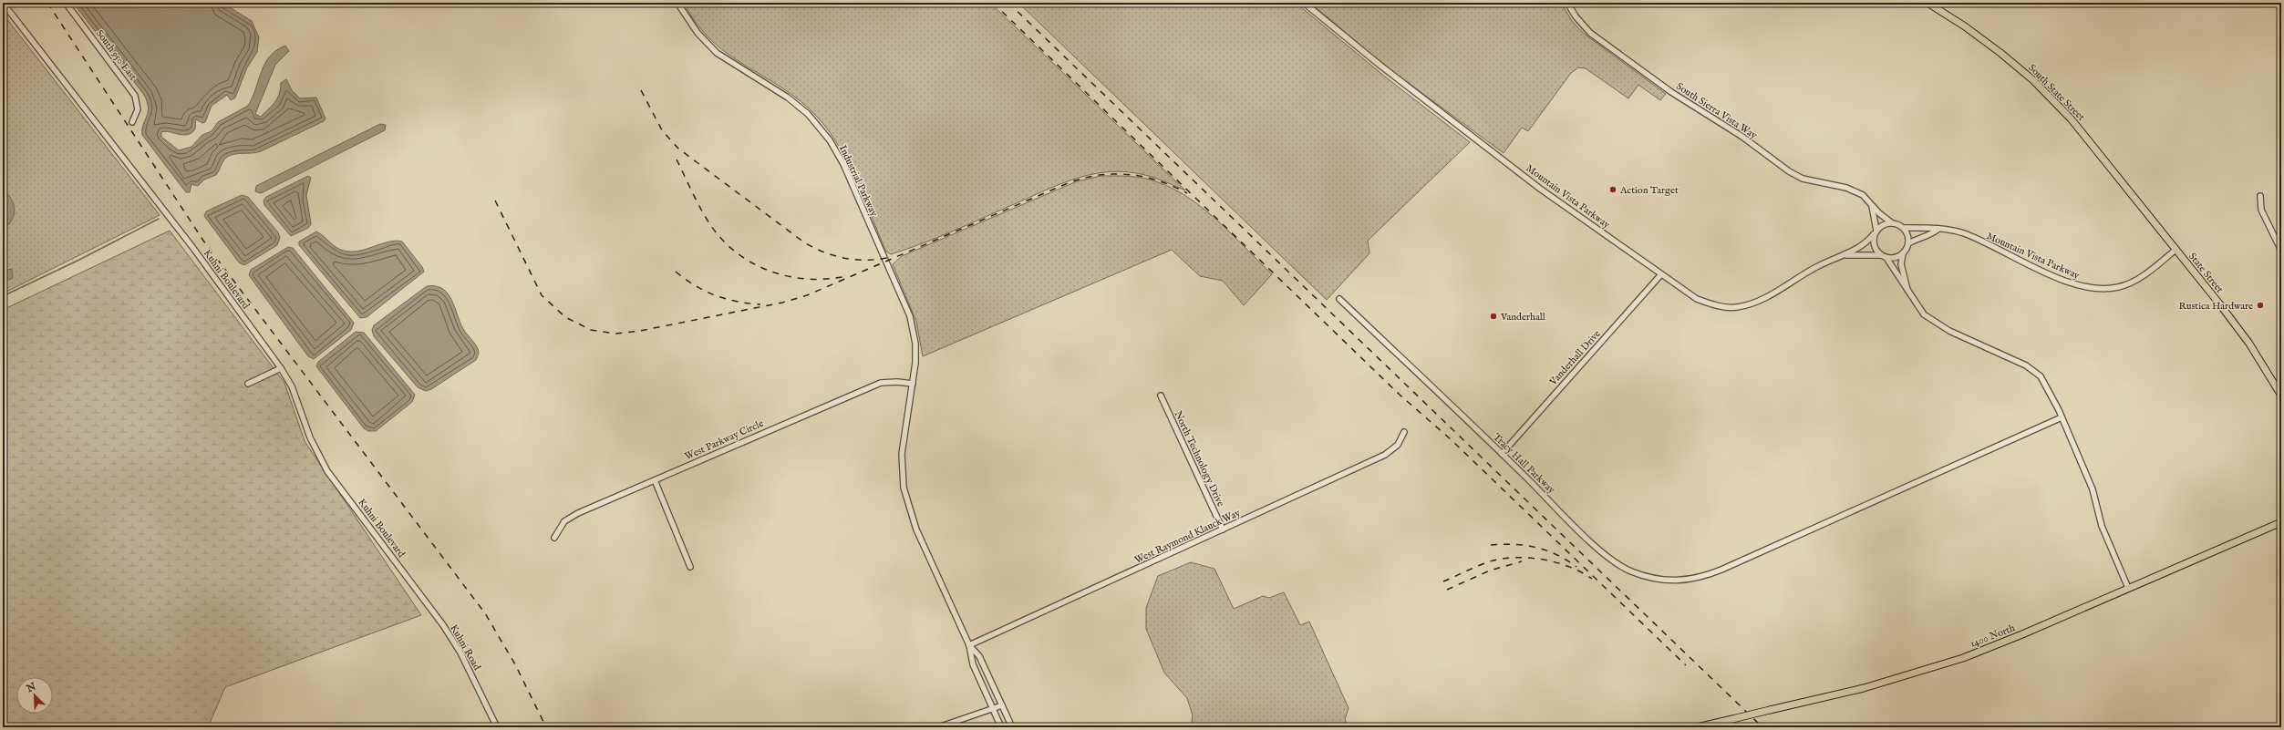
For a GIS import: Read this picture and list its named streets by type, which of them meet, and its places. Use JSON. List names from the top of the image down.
{
  "streets": {
    "main road": ["South State Street", "State Street", "1400 North"],
    "street": [
      "South 950 East",
      "South Sierra Vista Way",
      "Industrial Parkway",
      "Mountain Vista Parkway",
      "Kuhni Boulevard",
      "Vanderhall Drive",
      "West Parkway Circle",
      "North Technology Drive",
      "Tracy Hall Parkway",
      "West Raymond Klauck Way",
      "Kuhni Road"
    ]
  },
  "crossings": [
    ["South State Street", "State Street"],
    ["South Sierra Vista Way", "Mountain Vista Parkway"],
    ["Industrial Parkway", "West Parkway Circle"],
    ["Industrial Parkway", "West Raymond Klauck Way"],
    ["Mountain Vista Parkway", "State Street"],
    ["Mountain Vista Parkway", "Vanderhall Drive"],
    ["Kuhni Boulevard", "Kuhni Road"],
    ["Vanderhall Drive", "Tracy Hall Parkway"],
    ["North Technology Drive", "West Raymond Klauck Way"]
  ],
  "places": ["Action Target", "Rustica Hardware", "Vanderhall"],
  "north": "top left"
}
